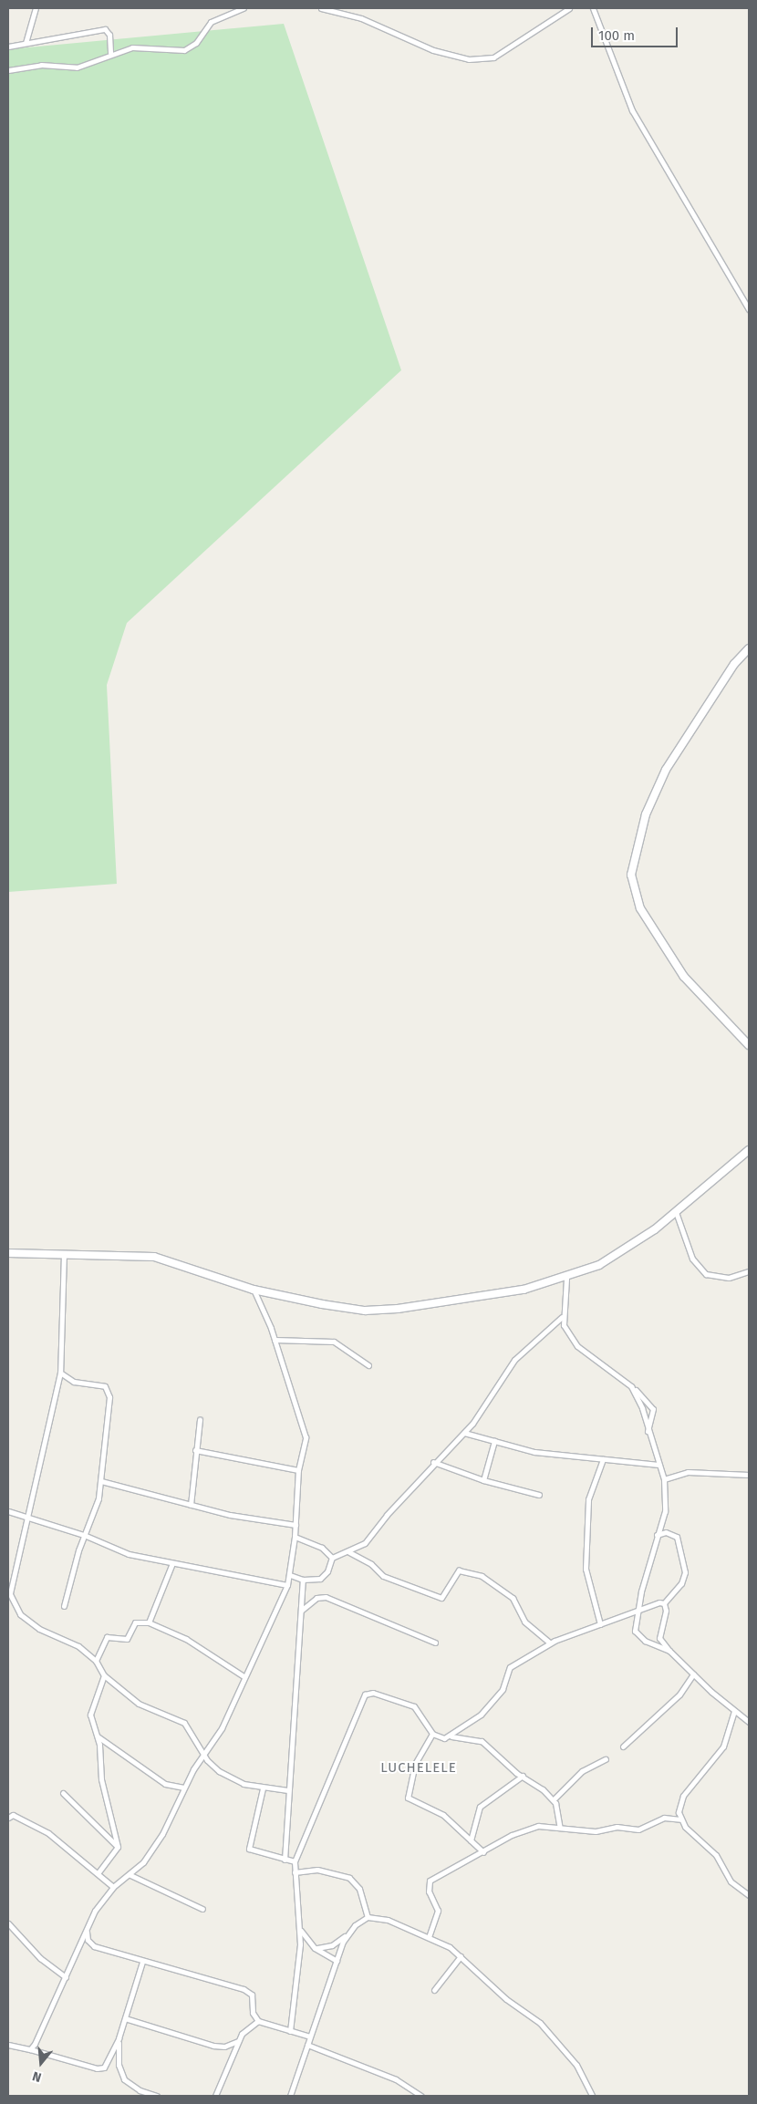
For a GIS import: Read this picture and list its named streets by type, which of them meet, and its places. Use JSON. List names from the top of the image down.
{
  "districts": ["LUCHELELE"],
  "scale_bar": "100 m",
  "north": "bottom"
}
